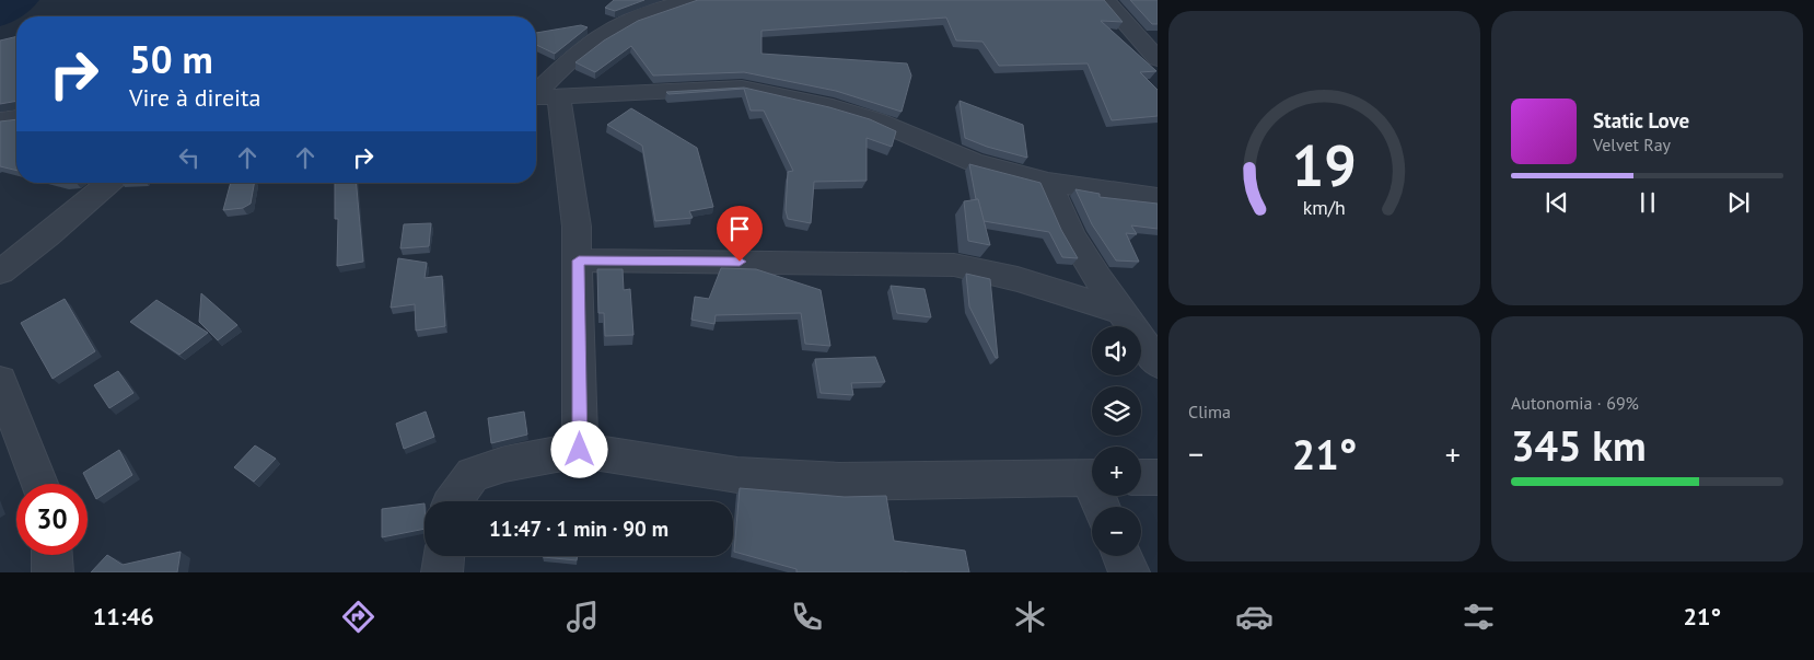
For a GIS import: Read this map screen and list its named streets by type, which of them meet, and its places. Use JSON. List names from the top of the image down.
{
  "page": {
    "turn": ["50 m", "Vire à direita"],
    "song": ["Static Love", "Velvet Ray"],
    "tile": [
      "Clima",
      ["Autonomia · 69%", "345 km"]
    ],
    "map_buttons": ["+", "−"],
    "heat": ["−", "21°", "+"],
    "limit": "30",
    "trip": "11:47 · 1 min · 90 m",
    "tabs": ["11:46", "21°"],
    "gauge": ["19", "km/h"]
  }
}
